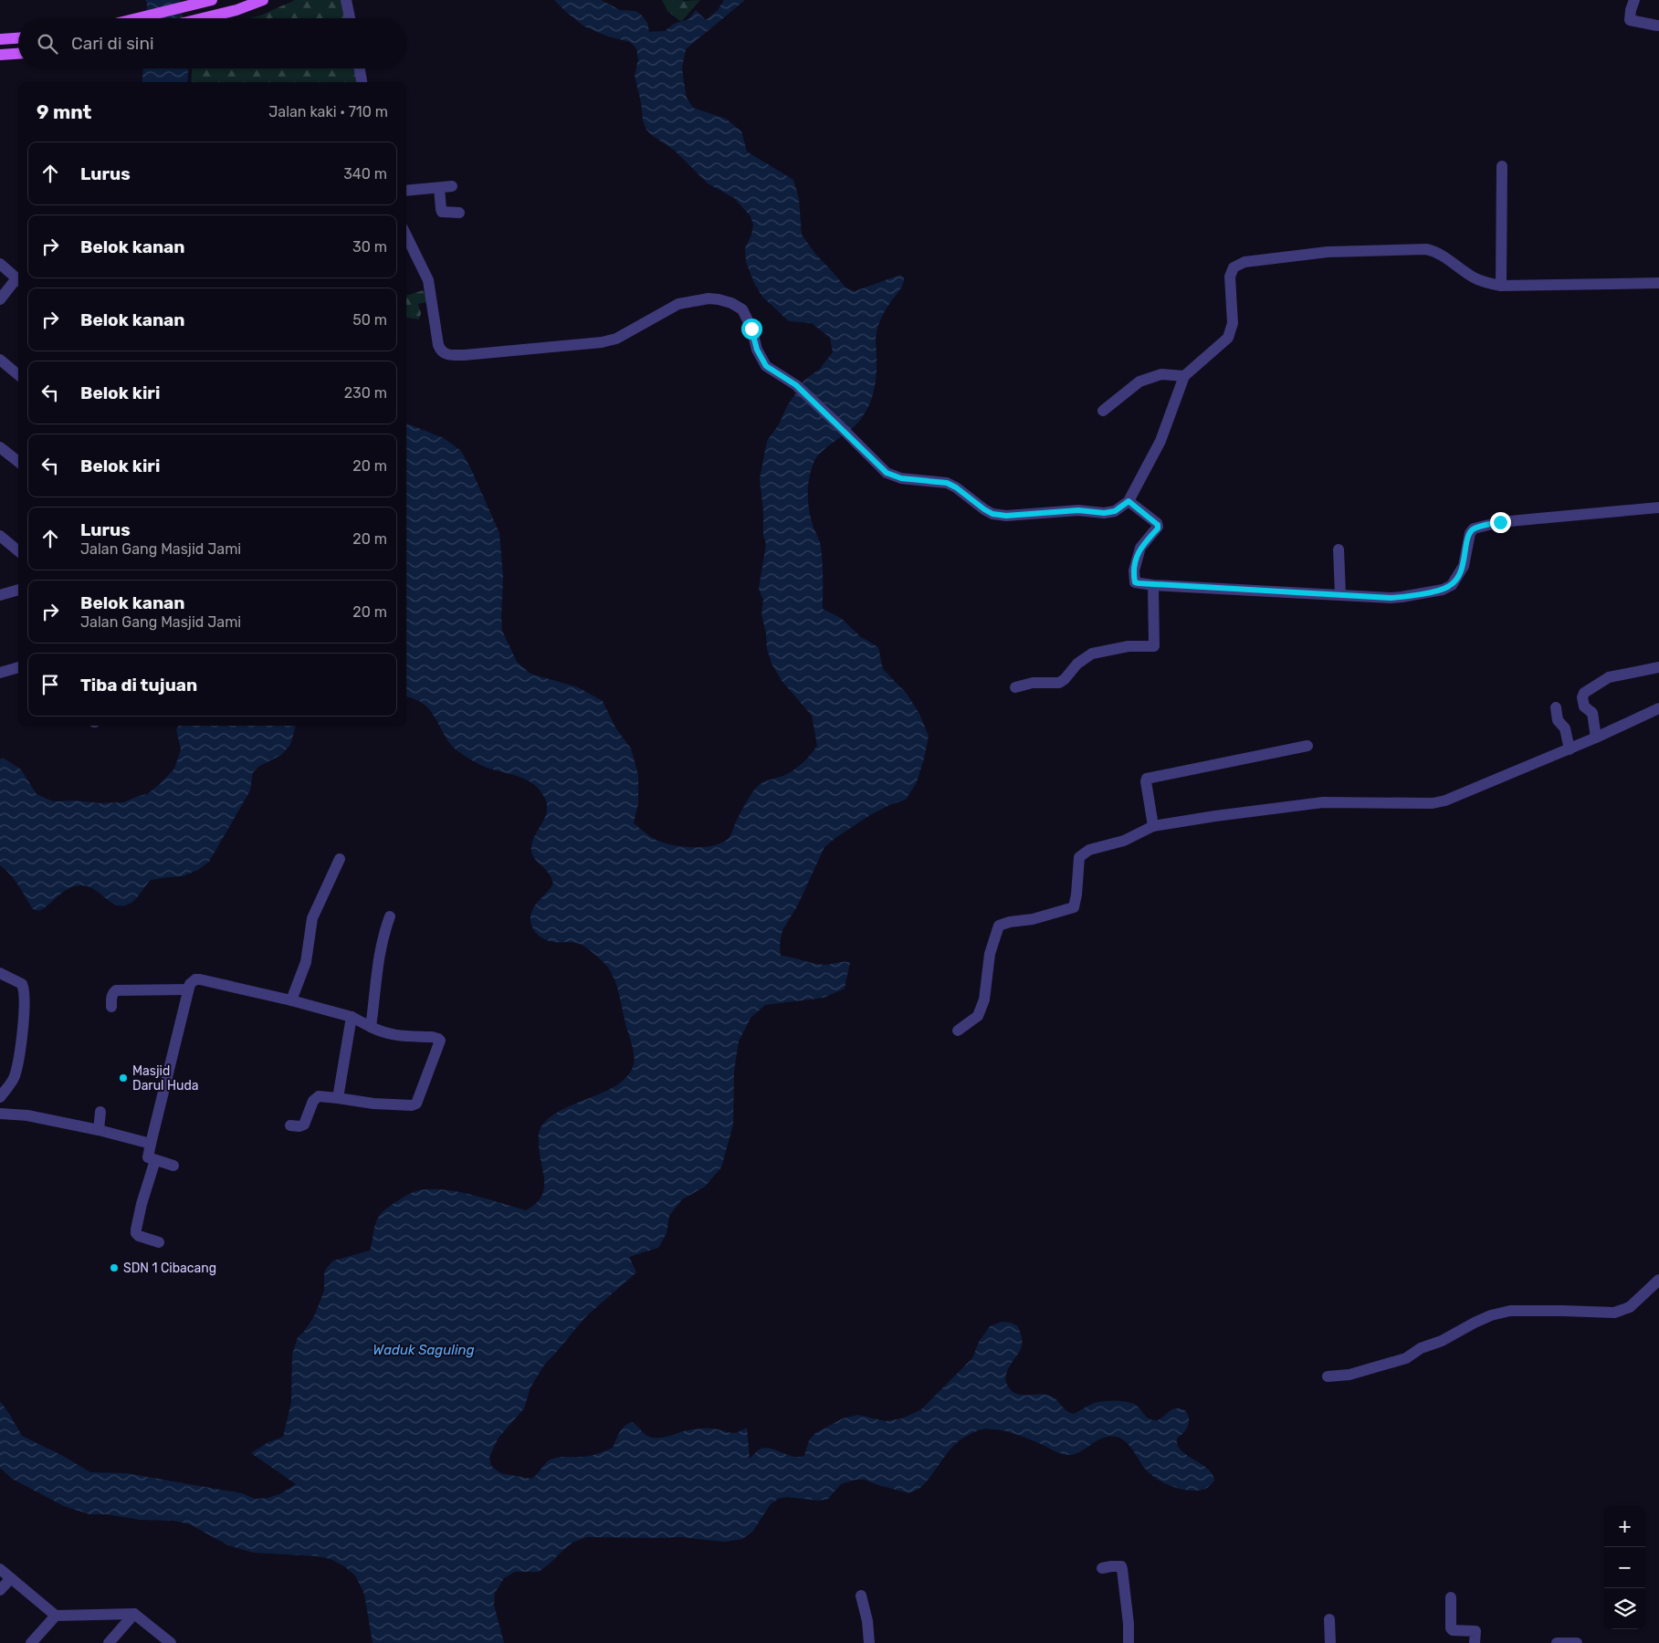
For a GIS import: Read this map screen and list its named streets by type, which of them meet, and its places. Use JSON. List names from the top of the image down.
{
  "water": ["Waduk Saguling"],
  "places": ["Masjid Darul Huda", "SDN 1 Cibacang"],
  "page": {
    "search": "Cari di sini",
    "heading": ["9 mnt", "Jalan kaki · 710 m"],
    "list": [
      ["Lurus", "340 m"],
      ["Belok kanan", "30 m"],
      ["Belok kanan", "50 m"],
      ["Belok kiri", "230 m"],
      ["Belok kiri", "20 m"],
      ["Lurus", "Jalan Gang Masjid Jami", "20 m"],
      ["Belok kanan", "Jalan Gang Masjid Jami", "20 m"],
      "Tiba di tujuan"
    ],
    "map_buttons": ["+", "−"]
  }
}
